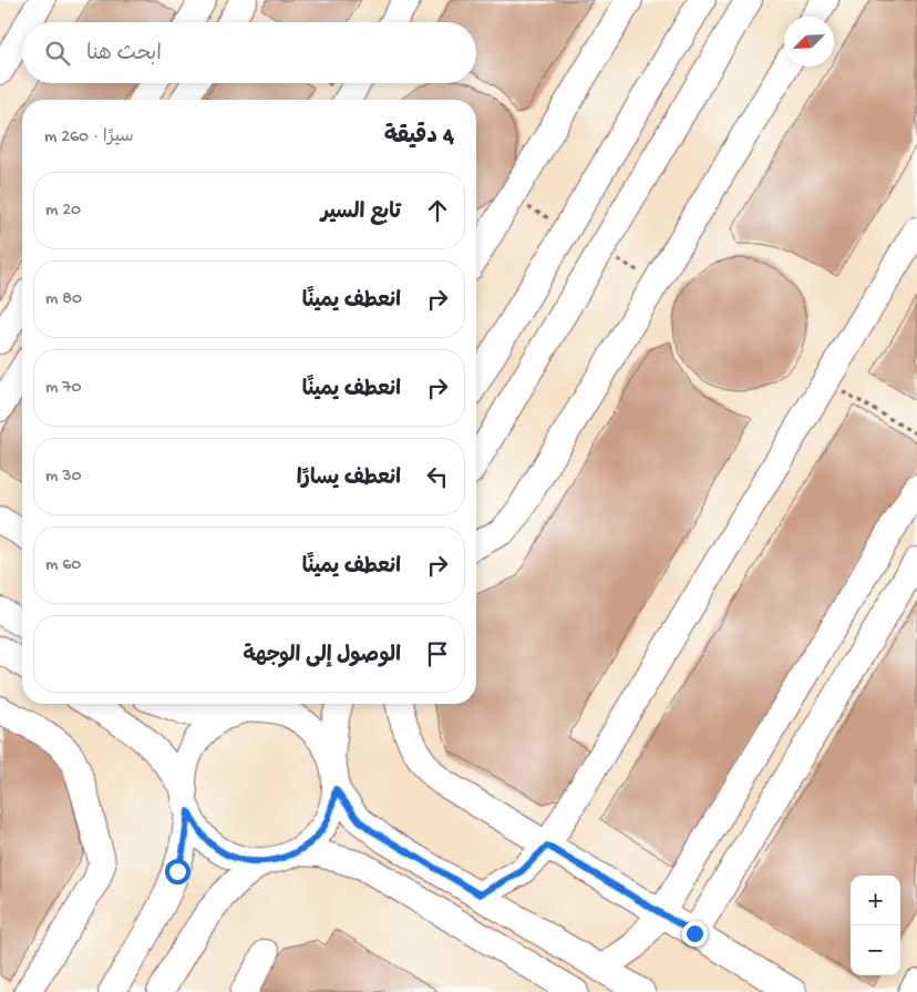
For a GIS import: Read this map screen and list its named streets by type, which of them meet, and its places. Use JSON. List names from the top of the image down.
{
  "north": "bottom left",
  "page": {
    "search": "ابحث هنا",
    "heading": ["4 دقيقة", "سيرًا · 260 m"],
    "list": [
      ["تابع السير", "20 m"],
      ["انعطف يمينًا", "80 m"],
      ["انعطف يمينًا", "70 m"],
      ["انعطف يسارًا", "30 m"],
      ["انعطف يمينًا", "60 m"],
      "الوصول إلى الوجهة"
    ],
    "map_buttons": ["+", "−"]
  }
}
